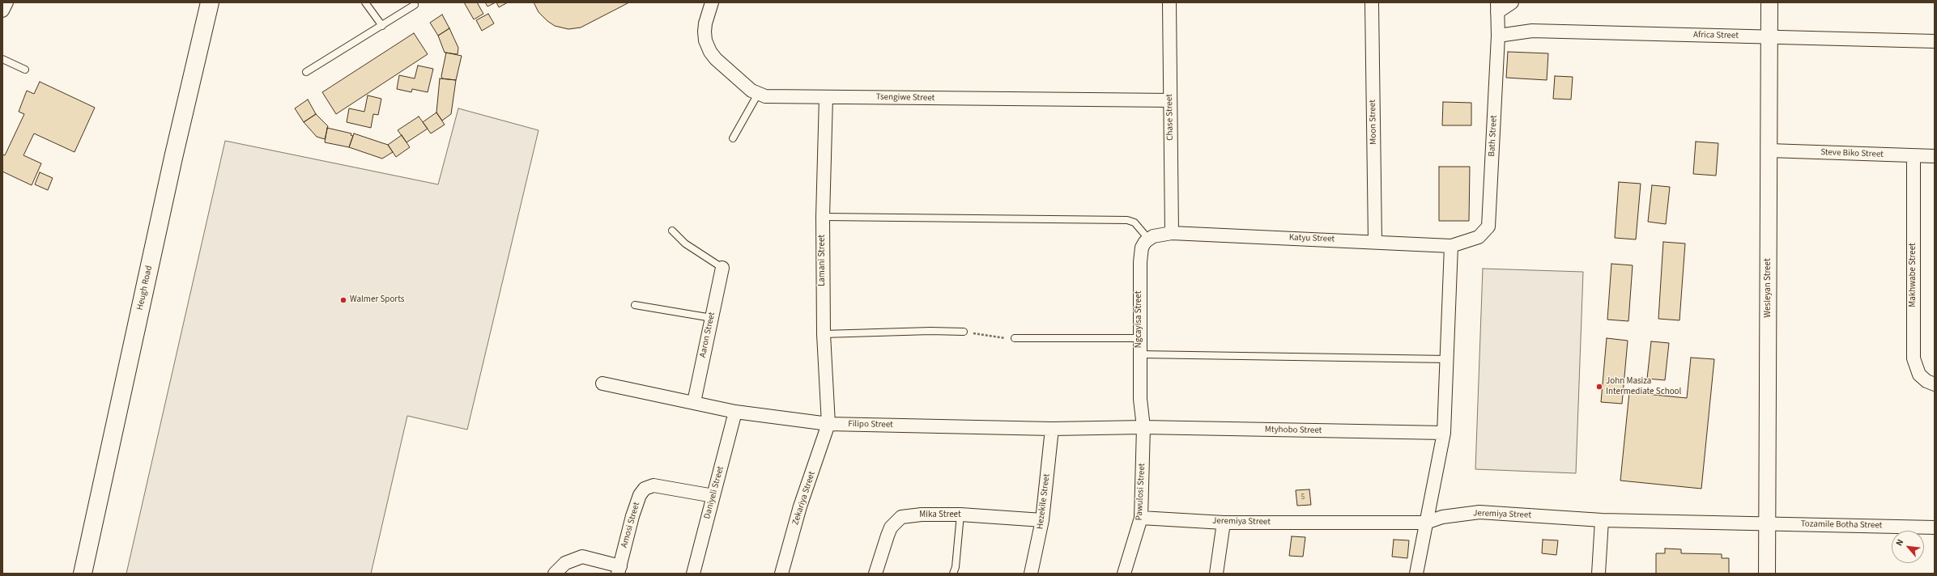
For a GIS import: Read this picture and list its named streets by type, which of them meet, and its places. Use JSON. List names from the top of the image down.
{
  "streets": {
    "main road": ["Heugh Road"],
    "street": [
      "Africa Street",
      "Tsengiwe Street",
      "Chase Street",
      "Moon Street",
      "Bath Street",
      "Steve Biko Street",
      "Katyu Street",
      "Lamani Street",
      "Makhwabe Street",
      "Wesleyan Street",
      "Ngcayisa Street",
      "Aaron Street",
      "Filipo Street",
      "Mtyhobo Street",
      "Pawulosi Street",
      "Daniyeli Street",
      "Zekariya Street",
      "Hezekile Street",
      "Jeremiya Street",
      "Mika Street",
      "Amosi Street",
      "Tozamile Botha Street"
    ]
  },
  "crossings": [
    ["Africa Street", "Bath Street"],
    ["Africa Street", "Wesleyan Street"],
    ["Tsengiwe Street", "Chase Street"],
    ["Tsengiwe Street", "Lamani Street"],
    ["Chase Street", "Katyu Street"],
    ["Moon Street", "Katyu Street"],
    ["Bath Street", "Katyu Street"],
    ["Steve Biko Street", "Makhwabe Street"],
    ["Steve Biko Street", "Wesleyan Street"],
    ["Lamani Street", "Filipo Street"],
    ["Lamani Street", "Zekariya Street"],
    ["Wesleyan Street", "Jeremiya Street"],
    ["Wesleyan Street", "Tozamile Botha Street"],
    ["Ngcayisa Street", "Filipo Street"],
    ["Ngcayisa Street", "Mtyhobo Street"],
    ["Ngcayisa Street", "Pawulosi Street"],
    ["Aaron Street", "Filipo Street"],
    ["Filipo Street", "Mtyhobo Street"],
    ["Filipo Street", "Pawulosi Street"],
    ["Filipo Street", "Daniyeli Street"],
    ["Filipo Street", "Zekariya Street"],
    ["Filipo Street", "Hezekile Street"],
    ["Mtyhobo Street", "Pawulosi Street"],
    ["Pawulosi Street", "Jeremiya Street"],
    ["Daniyeli Street", "Amosi Street"],
    ["Hezekile Street", "Mika Street"],
    ["Jeremiya Street", "Tozamile Botha Street"]
  ],
  "places": ["Walmer Sports", "John Masiza Intermediate School"],
  "house_numbers": ["5"],
  "north": "top left"
}
